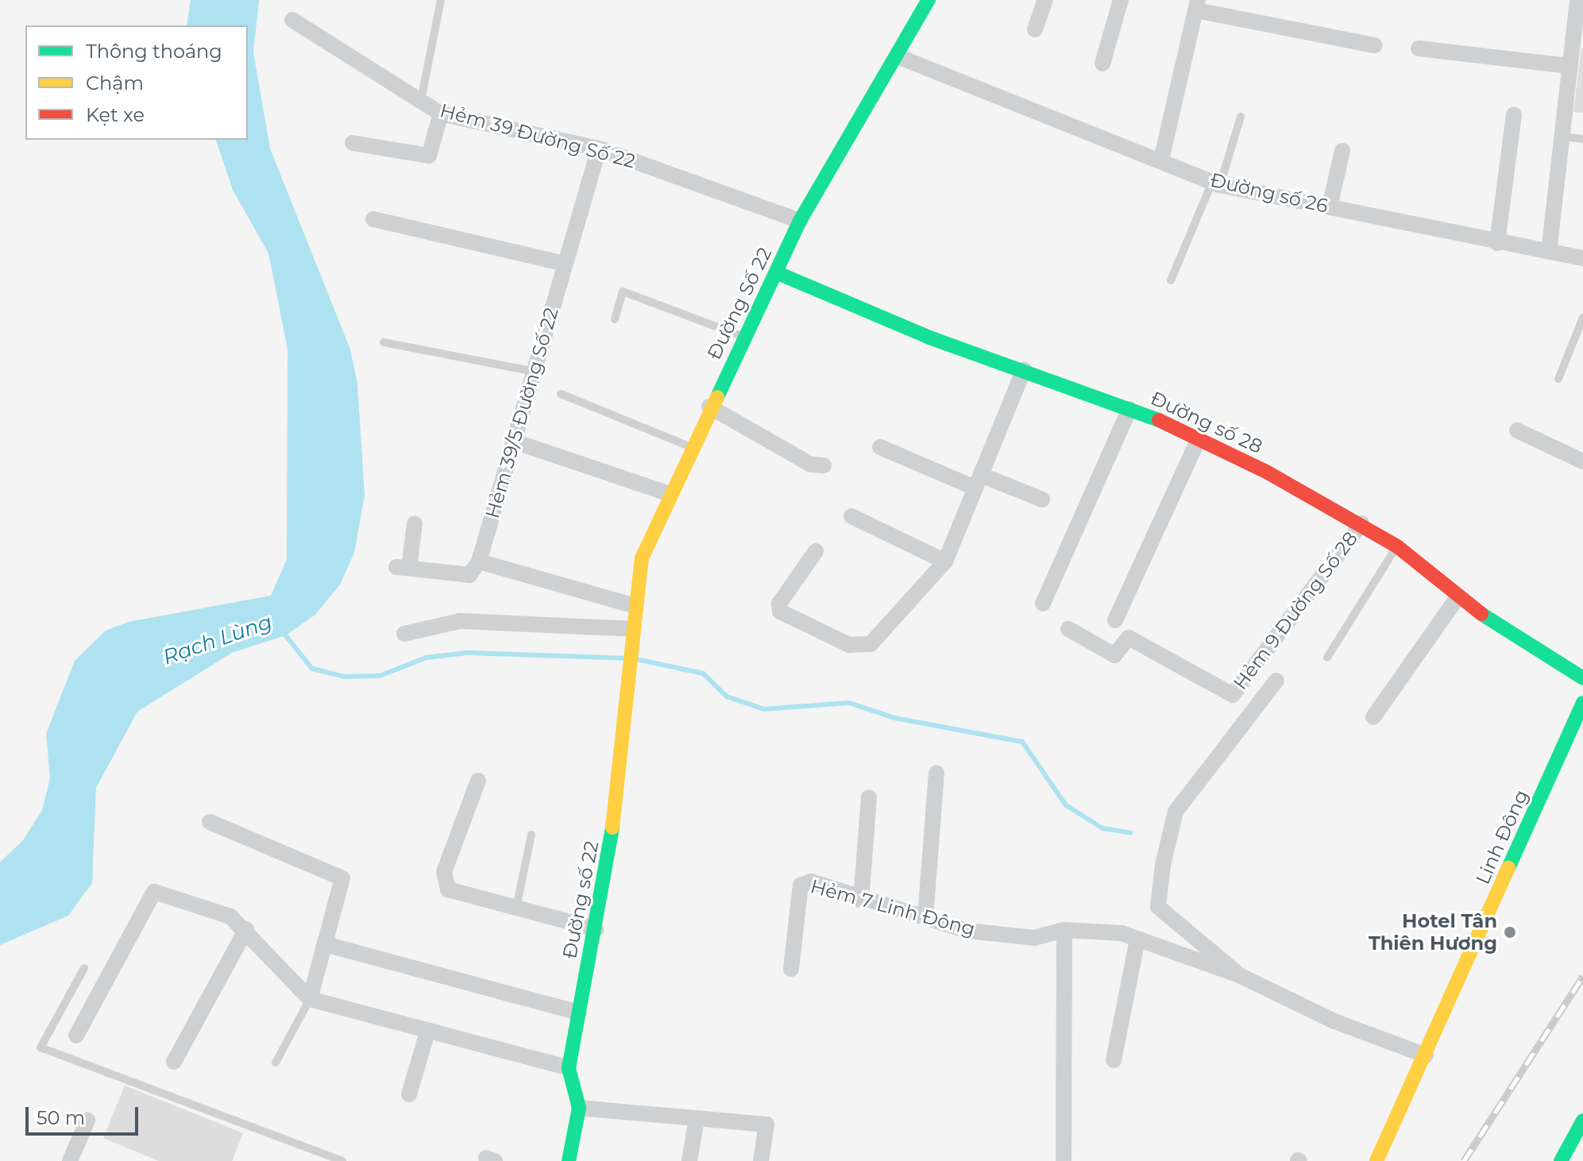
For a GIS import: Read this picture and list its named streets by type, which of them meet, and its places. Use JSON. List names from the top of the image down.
{
  "streets": {
    "main road": [
      "Đường Số 22",
      "Đường số 28",
      "Linh Đông",
      "Đường số 22"
    ],
    "street": [
      "Hẻm 39 Đường Số 22",
      "Đường số 26",
      "Hẻm 39/5 Đường Số 22",
      "Hẻm 9 Đường Số 28",
      "Hẻm 7 Linh Đông"
    ]
  },
  "crossings": [
    ["Hẻm 39 Đường Số 22", "Đường Số 22"],
    ["Hẻm 39 Đường Số 22", "Hẻm 39/5 Đường Số 22"],
    ["Đường số 26", "Đường Số 22"],
    ["Đường Số 22", "Đường số 28"],
    ["Đường Số 22", "Đường số 22"],
    ["Đường số 28", "Hẻm 9 Đường Số 28"],
    ["Linh Đông", "Hẻm 7 Linh Đông"]
  ],
  "water": ["Rạch Lùng"],
  "places": ["Hotel Tân Thiên Hương"],
  "legend": ["Thông thoáng", "Chậm", "Kẹt xe"],
  "scale_bar": "50 m"
}
